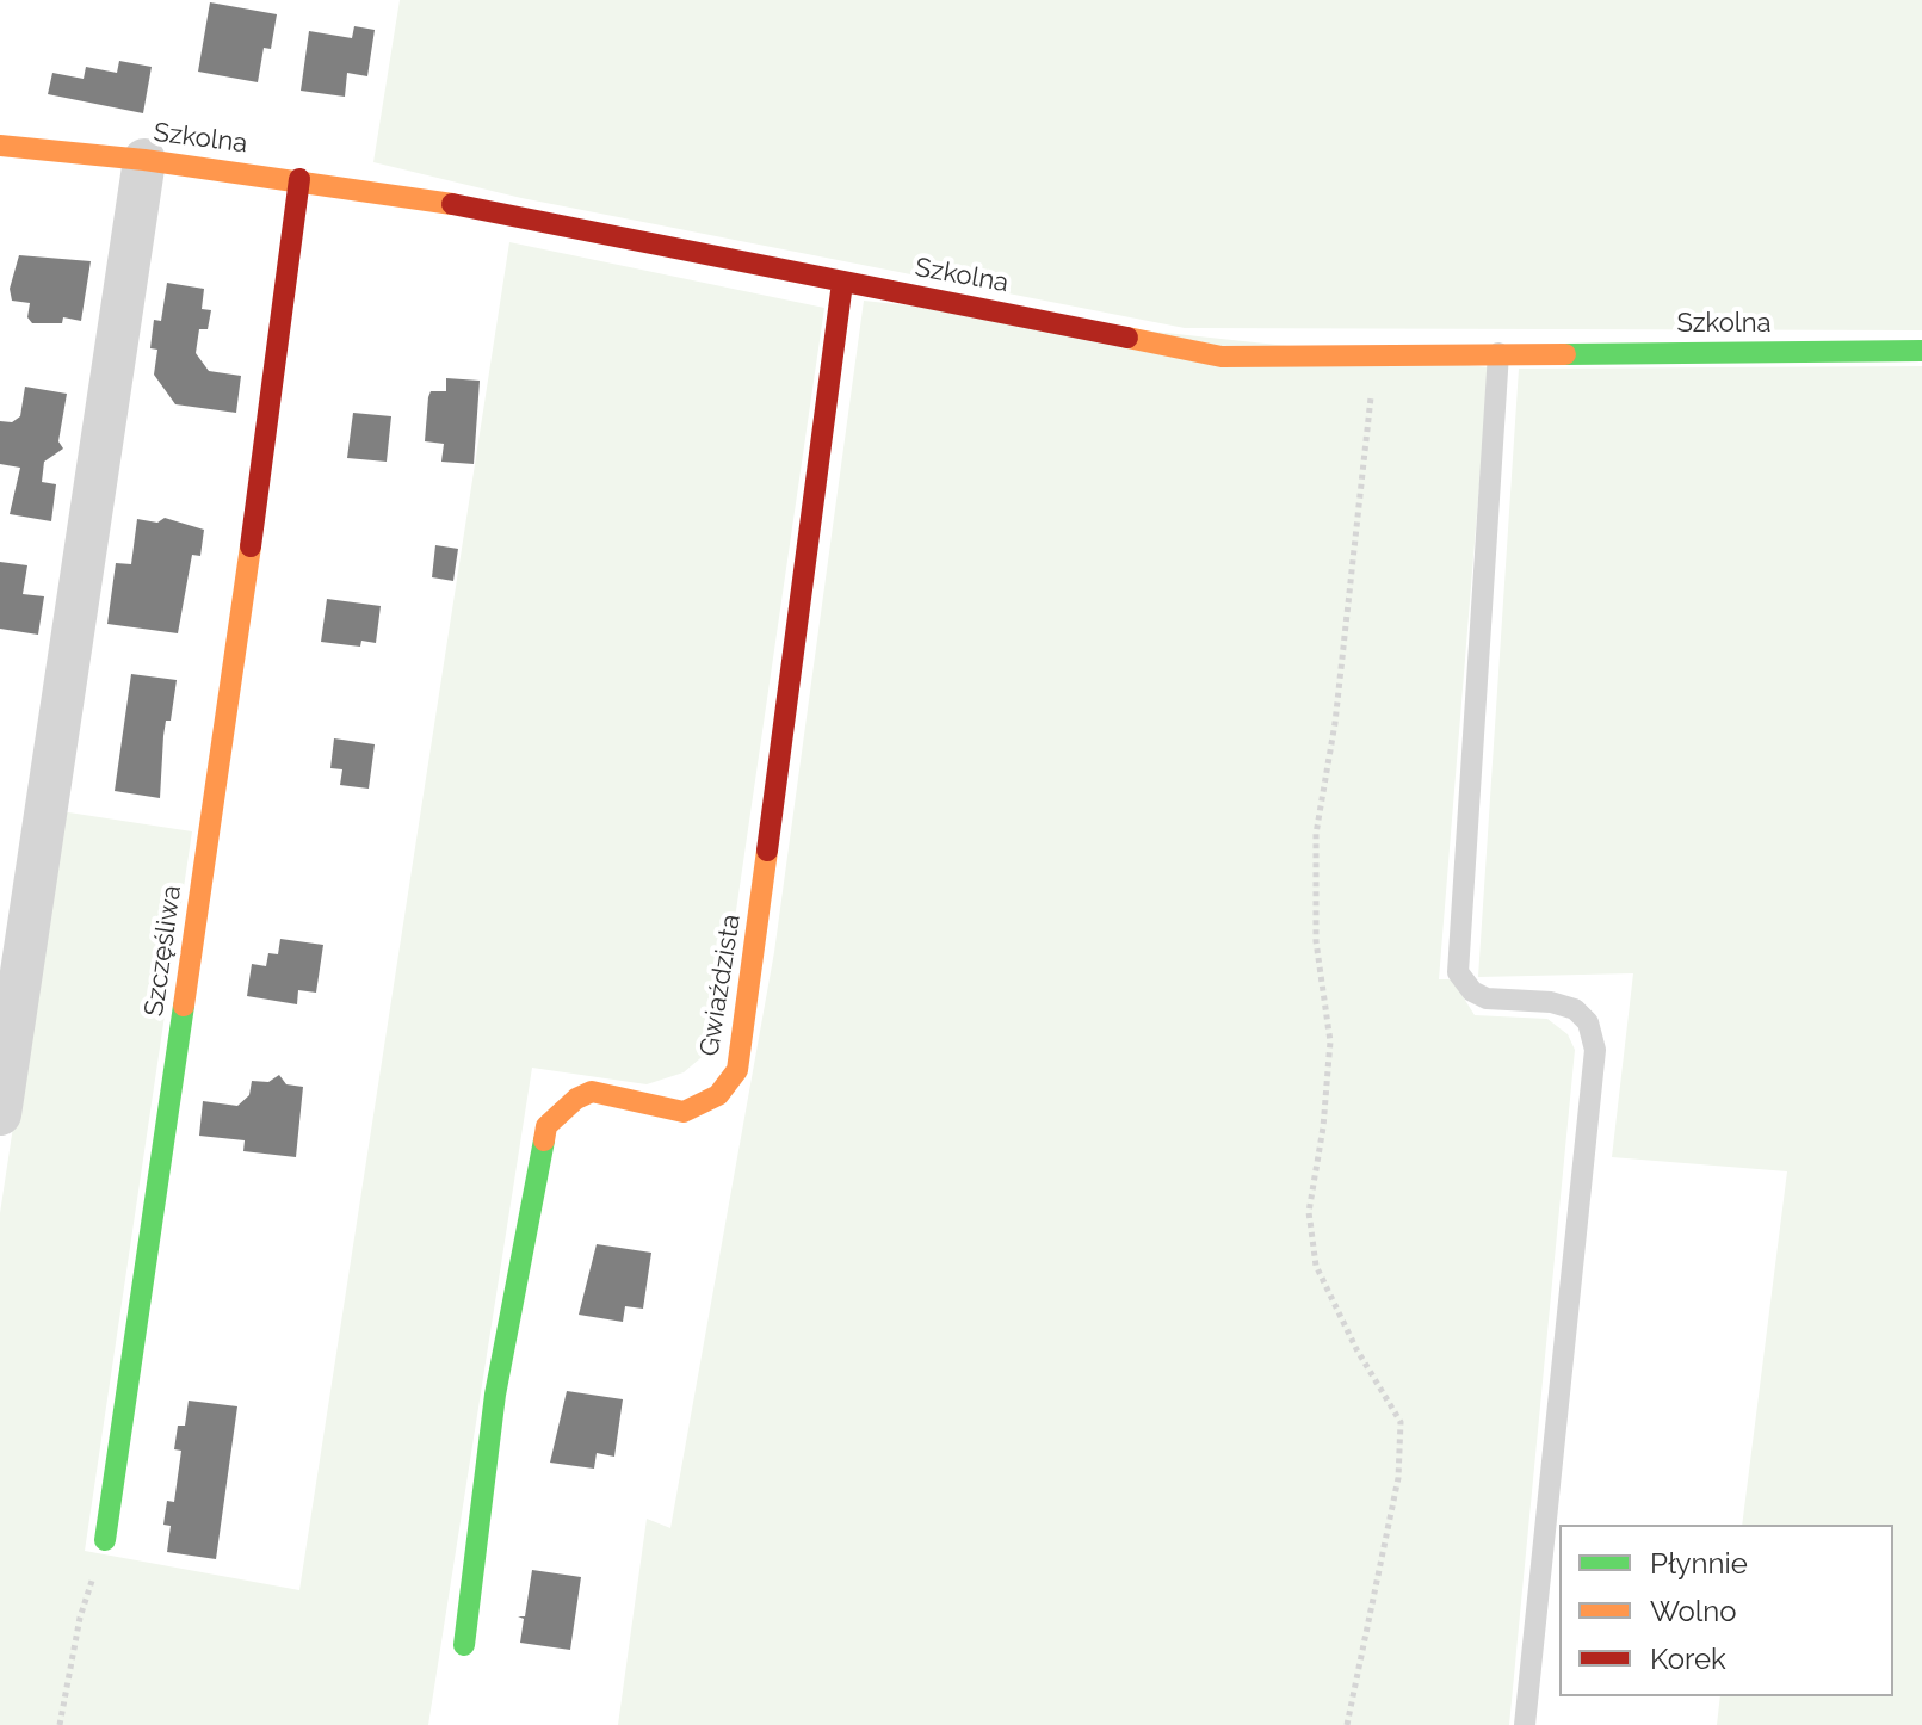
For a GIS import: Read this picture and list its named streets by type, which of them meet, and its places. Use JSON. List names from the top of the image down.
{
  "streets": {
    "street": ["Szkolna", "Szczęśliwa", "Gwiaździsta"]
  },
  "crossings": [
    ["Szkolna", "Szczęśliwa"],
    ["Szkolna", "Gwiaździsta"]
  ],
  "legend": ["Płynnie", "Wolno", "Korek"]
}
